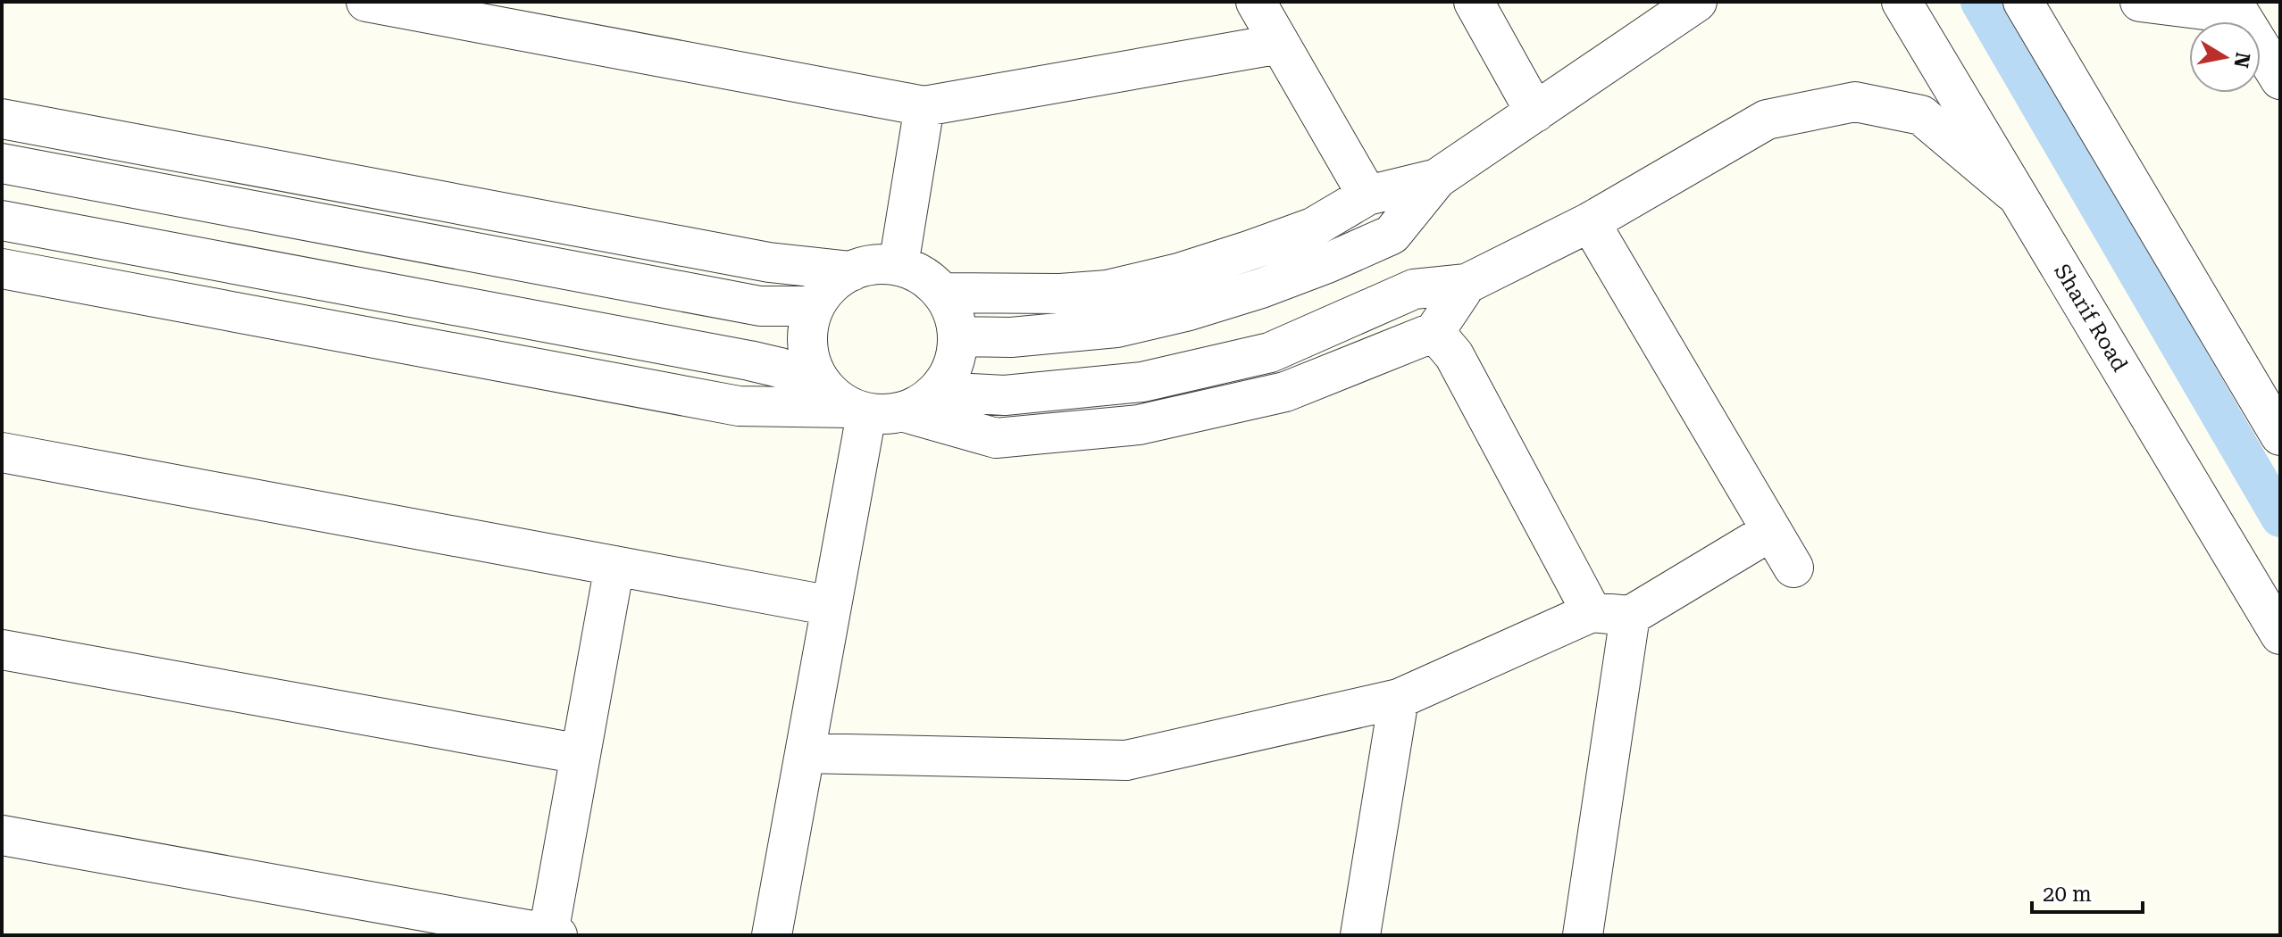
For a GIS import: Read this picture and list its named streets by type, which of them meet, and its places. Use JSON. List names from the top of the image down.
{
  "streets": {
    "street": ["Sharif Road"]
  },
  "scale_bar": "20 m",
  "north": "right"
}
